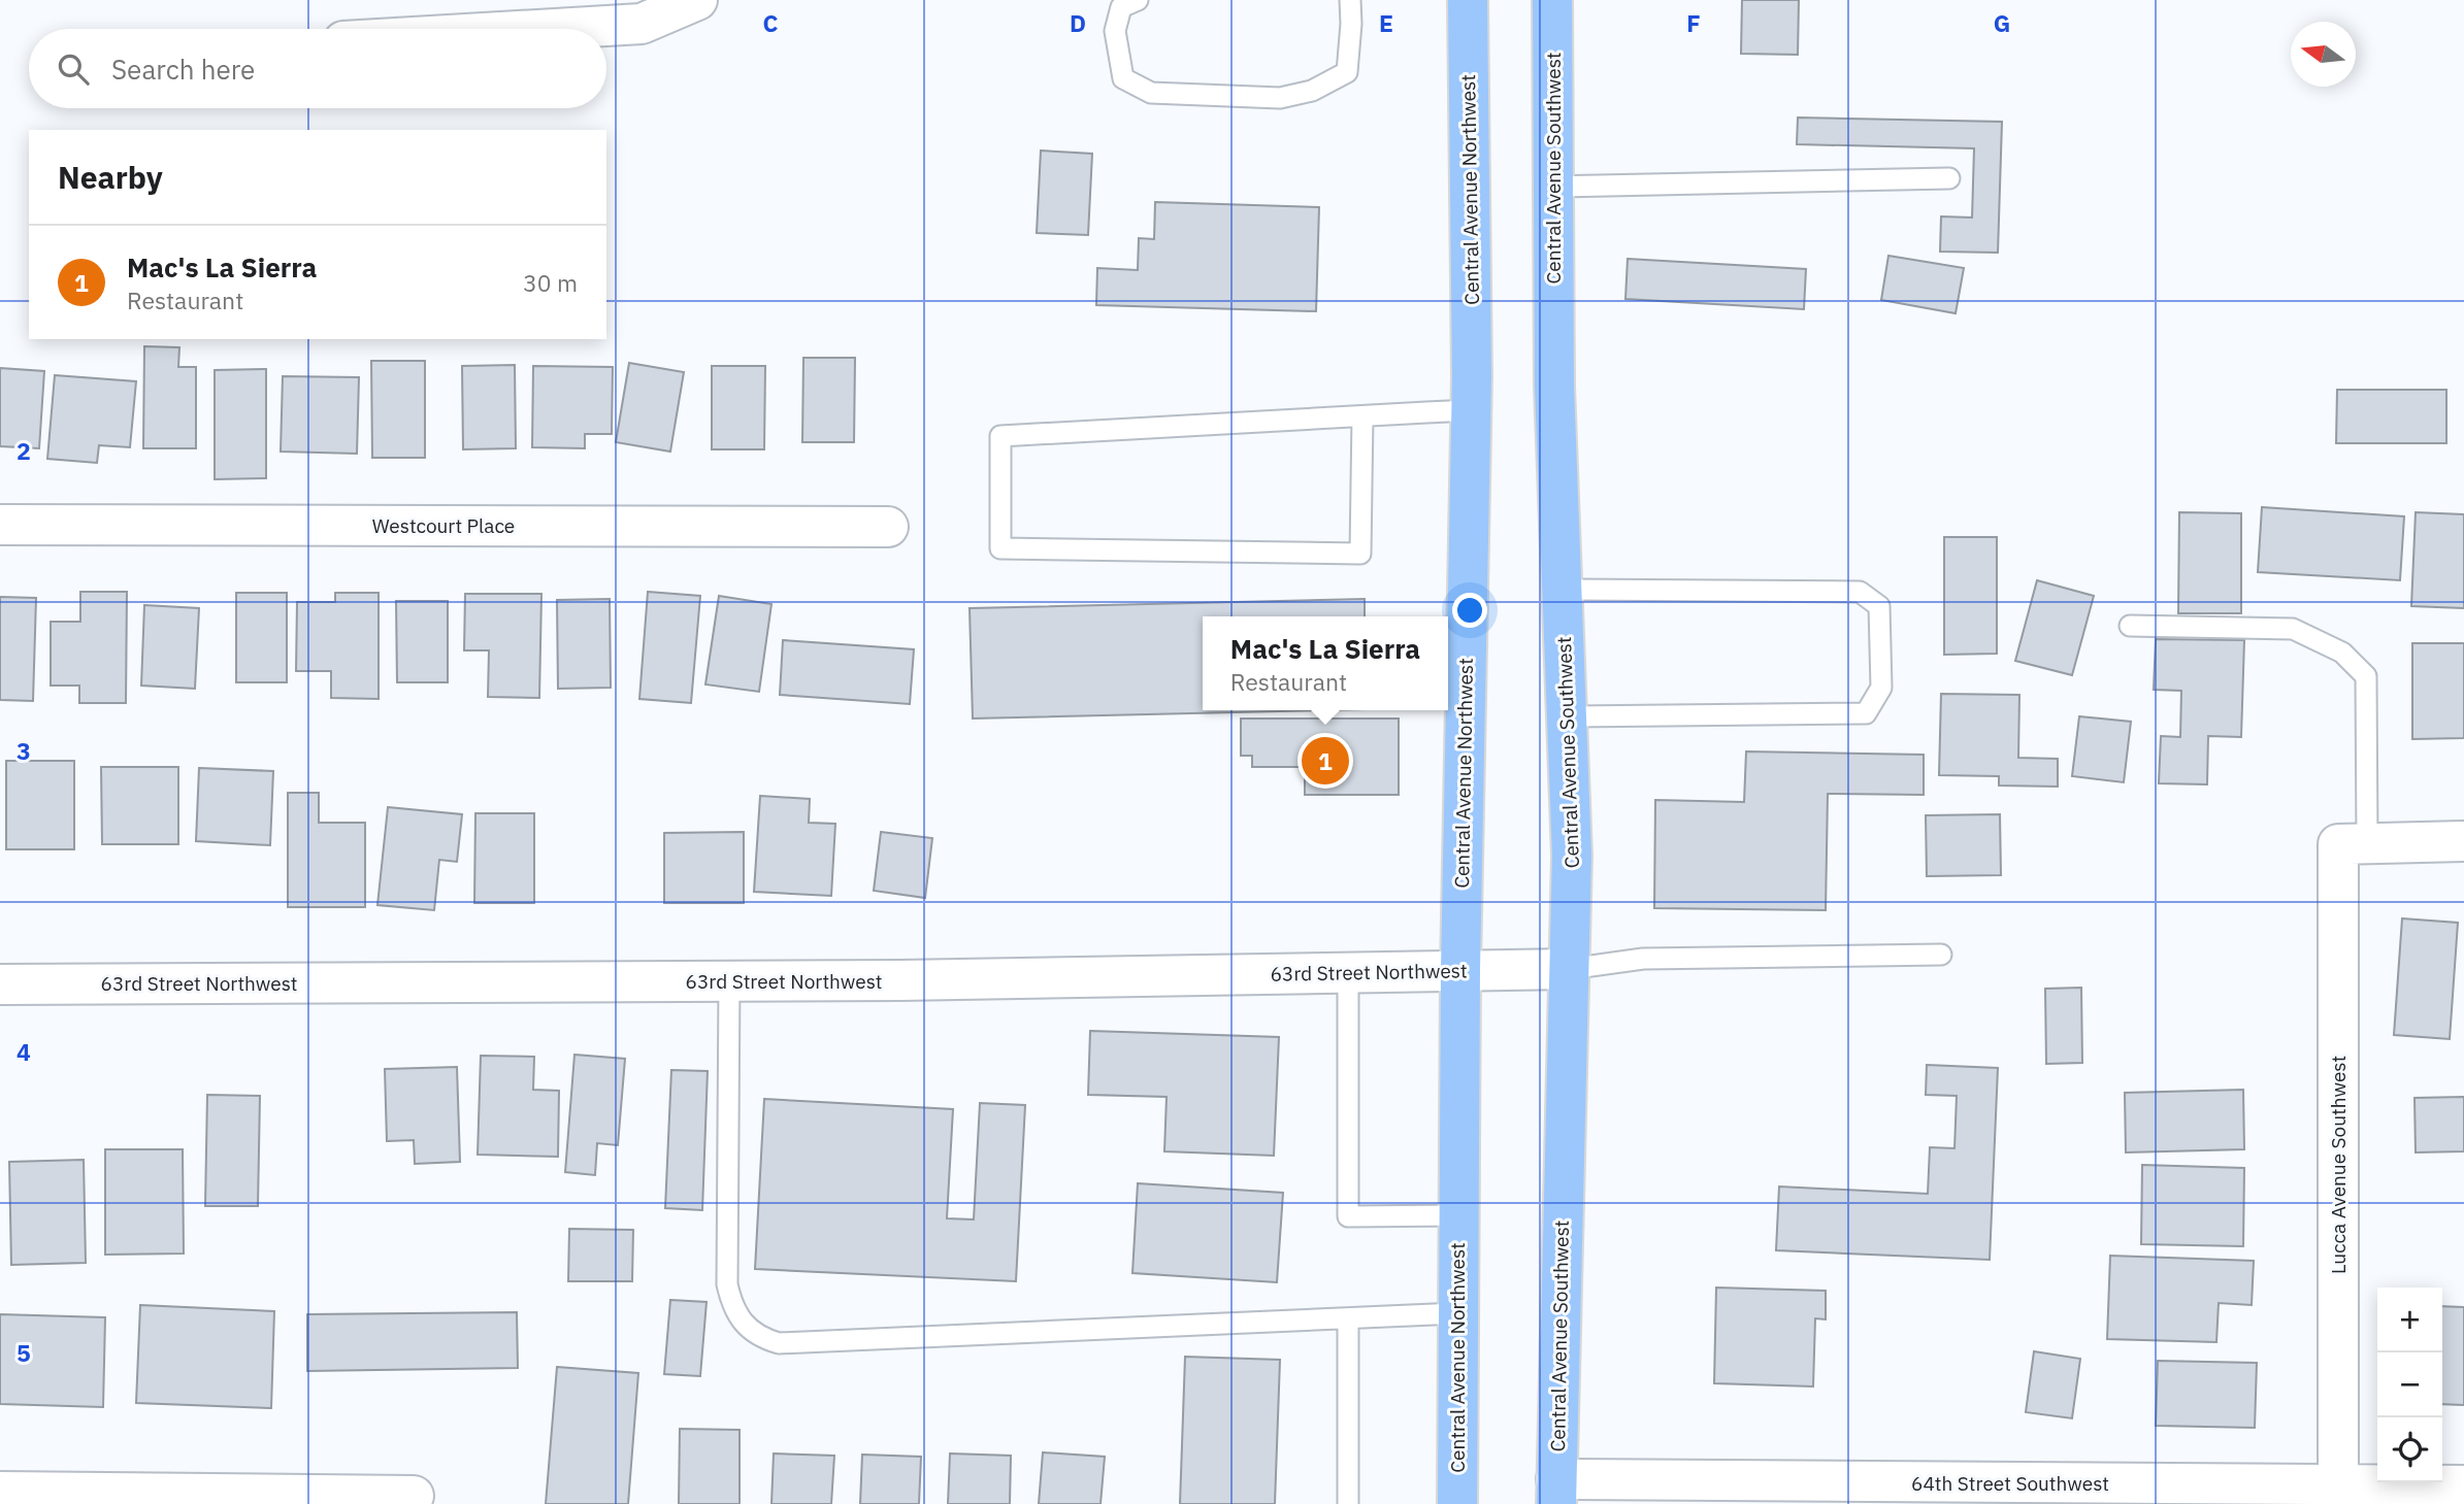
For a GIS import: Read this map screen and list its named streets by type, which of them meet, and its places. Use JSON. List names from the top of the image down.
{
  "streets": {
    "main road": ["Central Avenue Southwest", "Central Avenue Northwest"],
    "street": [
      "Westcourt Place",
      "63rd Street Northwest",
      "Lucca Avenue Southwest",
      "64th Street Southwest"
    ]
  },
  "crossings": [
    ["Central Avenue Southwest", "63rd Street Northwest"],
    ["Central Avenue Southwest", "64th Street Southwest"],
    ["Central Avenue Northwest", "63rd Street Northwest"],
    ["Lucca Avenue Southwest", "64th Street Southwest"]
  ],
  "north": "left",
  "page": {
    "search": "Search here",
    "heading": "Nearby",
    "list": [
      {
        "mark": "1",
        "name": "Mac's La Sierra",
        "note": "Restaurant",
        "value": "30 m"
      }
    ],
    "popup": ["Mac's La Sierra", "Restaurant"],
    "pins": "1",
    "map_buttons": ["+", "−"]
  },
  "grid": {
    "columns": [
      "C",
      "D",
      "E",
      "F",
      "G"
    ],
    "rows": [
      "2",
      "3",
      "4",
      "5"
    ]
  }
}
